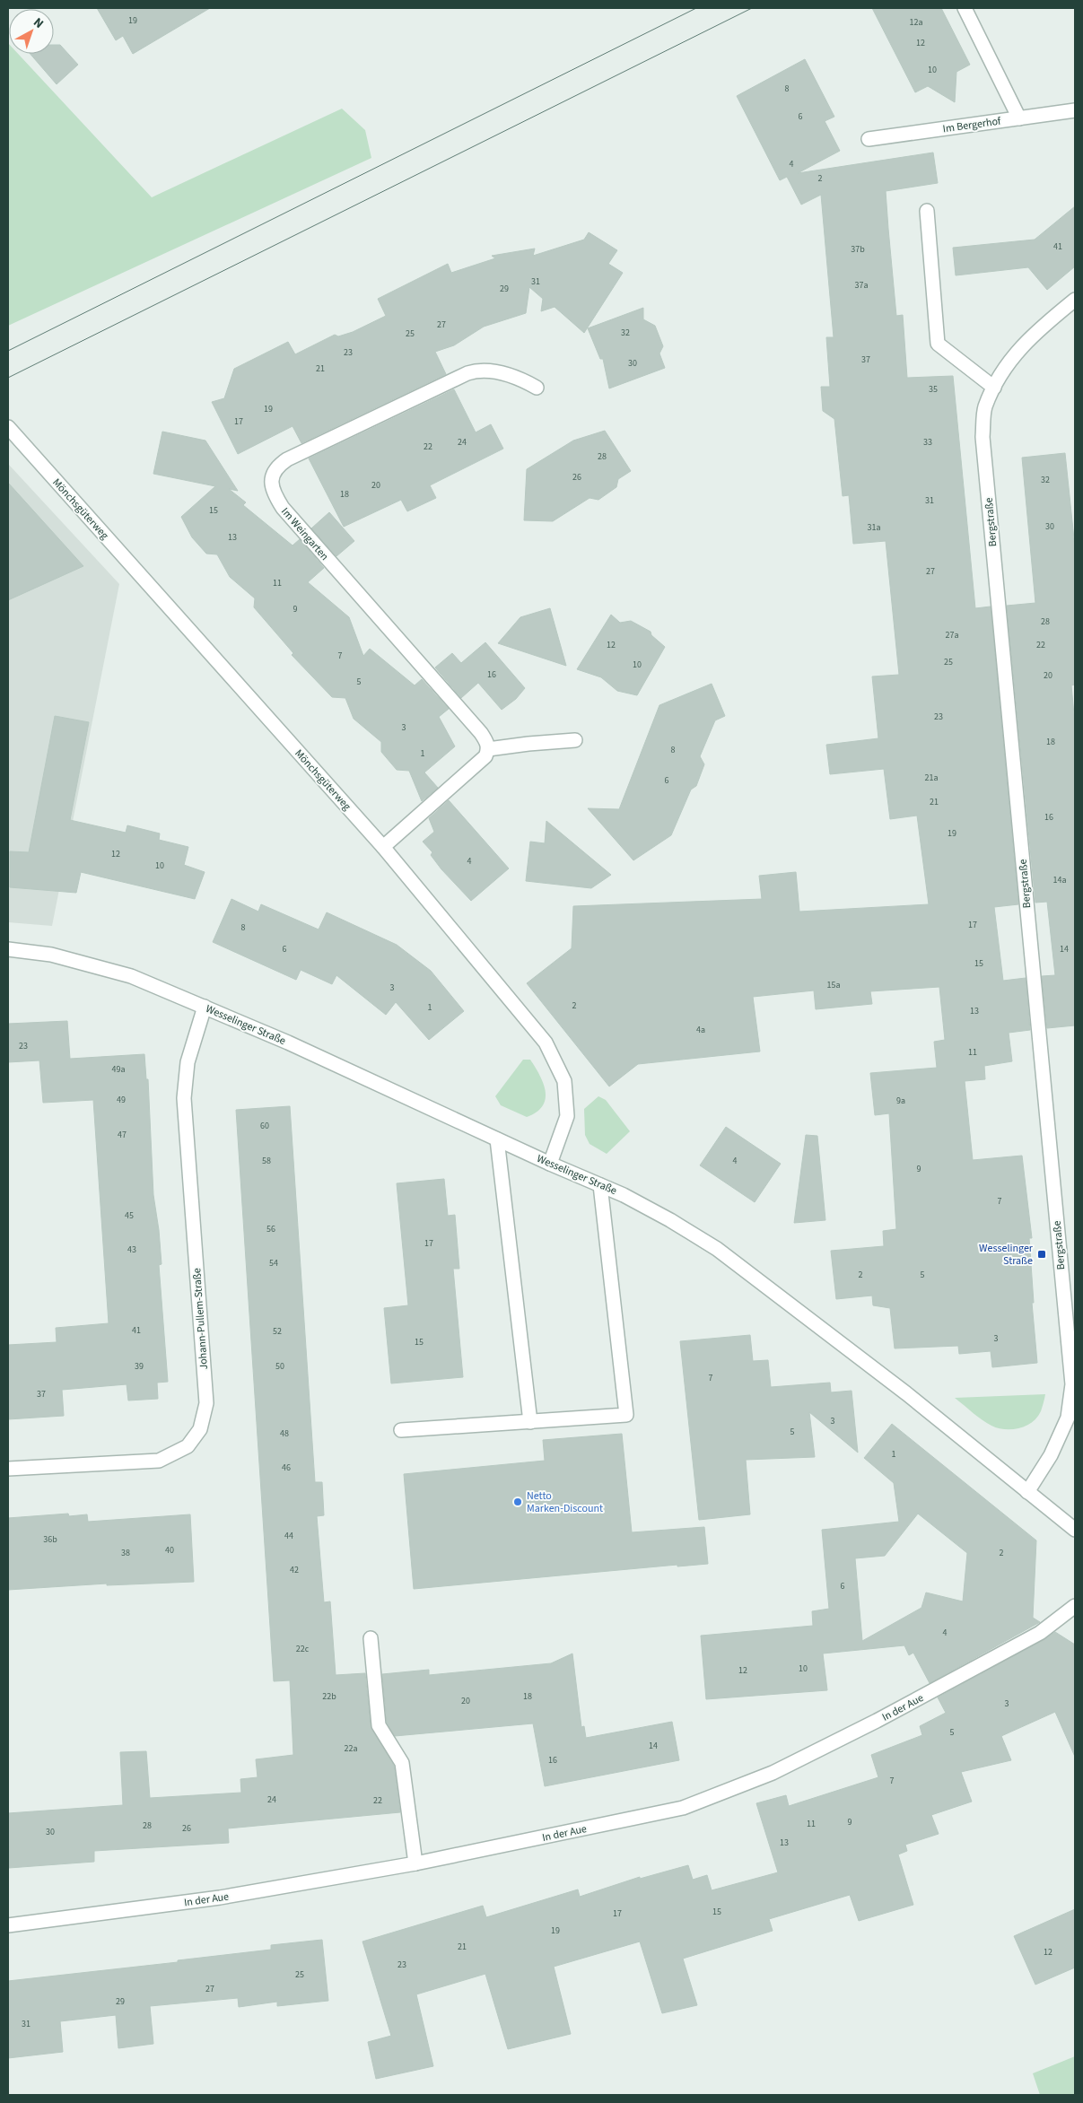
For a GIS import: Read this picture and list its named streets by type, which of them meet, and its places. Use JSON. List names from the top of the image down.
{
  "streets": {
    "street": [
      "Im Bergerhof",
      "Mönchsgüterweg",
      "Bergstraße",
      "Im Weingarten",
      "Wesselinger Straße",
      "Johann-Pullem-Straße",
      "In der Aue"
    ]
  },
  "crossings": [
    ["Mönchsgüterweg", "Wesselinger Straße"],
    ["Bergstraße", "Wesselinger Straße"],
    ["Wesselinger Straße", "Johann-Pullem-Straße"]
  ],
  "places": {
    "transit": ["Wesselinger Straße"],
    "other": ["Netto Marken-Discount"]
  },
  "house_numbers": [
    "19",
    "12a",
    "12",
    "10",
    "8",
    "6",
    "4",
    "2",
    "41",
    "37b",
    "31",
    "37a",
    "29",
    "27",
    "32",
    "25",
    "23",
    "37",
    "30",
    "21",
    "35",
    "19",
    "17",
    "24",
    "33",
    "22",
    "28",
    "26",
    "32",
    "20",
    "18",
    "31",
    "15",
    "30",
    "31a",
    "13",
    "27",
    "11",
    "9",
    "28",
    "27a",
    "12",
    "22",
    "7",
    "25",
    "10",
    "16",
    "20",
    "5",
    "23",
    "3",
    "18",
    "8",
    "1",
    "21a",
    "6",
    "21",
    "16",
    "19",
    "12",
    "4",
    "10",
    "14a",
    "17",
    "8",
    "6",
    "14",
    "15",
    "15a",
    "3",
    "2",
    "1",
    "13",
    "4a",
    "23",
    "11",
    "49a",
    "49",
    "9a",
    "60",
    "47",
    "58",
    "4",
    "9",
    "7",
    "45",
    "56",
    "17",
    "43",
    "54",
    "2",
    "5",
    "41",
    "52",
    "3",
    "15",
    "39",
    "50",
    "7",
    "37",
    "3",
    "5",
    "48",
    "1",
    "46",
    "44",
    "36b",
    "40",
    "38",
    "2",
    "42",
    "6",
    "4",
    "22c",
    "10",
    "12",
    "22b",
    "18",
    "20",
    "3",
    "5",
    "14",
    "22a",
    "16",
    "7",
    "24",
    "22",
    "9",
    "11",
    "28",
    "26",
    "30",
    "13",
    "15",
    "17",
    "19",
    "21",
    "12",
    "23",
    "25",
    "27",
    "29",
    "31"
  ],
  "north": "top right"
}
